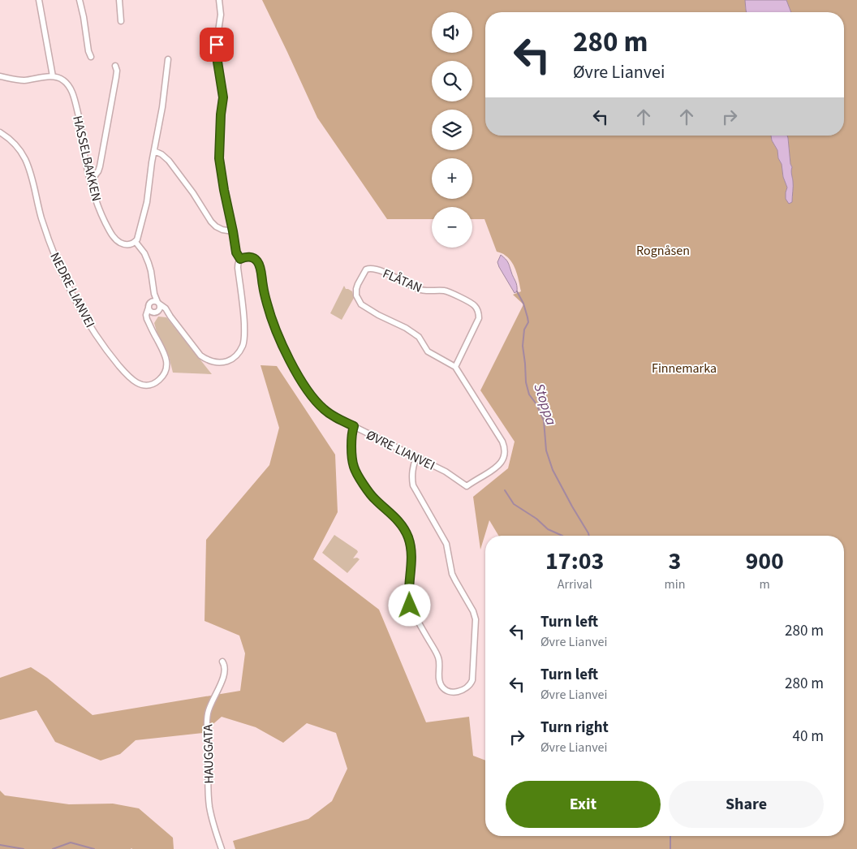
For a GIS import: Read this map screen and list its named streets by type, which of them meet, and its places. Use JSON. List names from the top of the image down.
{
  "streets": {
    "street": [
      "HASSELBAKKEN",
      "FLÅTAN",
      "NEDRE LIANVEI",
      "ØVRE LIANVEI",
      "HAUGGATA"
    ]
  },
  "crossings": [
    ["FLÅTAN", "ØVRE LIANVEI"]
  ],
  "water": ["Stoppa"],
  "parks": ["Rognåsen", "Finnemarka"],
  "page": {
    "map_buttons": ["+", "−"],
    "turn": ["280 m", "Øvre Lianvei"],
    "eta": [
      "17:03",
      "Arrival",
      "3",
      "min",
      "900",
      "m"
    ],
    "list": [
      {
        "name": "Turn left",
        "note": "Øvre Lianvei",
        "value": "280 m"
      },
      {
        "name": "Turn left",
        "note": "Øvre Lianvei",
        "value": "280 m"
      },
      {
        "name": "Turn right",
        "note": "Øvre Lianvei",
        "value": "40 m"
      }
    ],
    "buttons": ["Exit", "Share"]
  }
}
